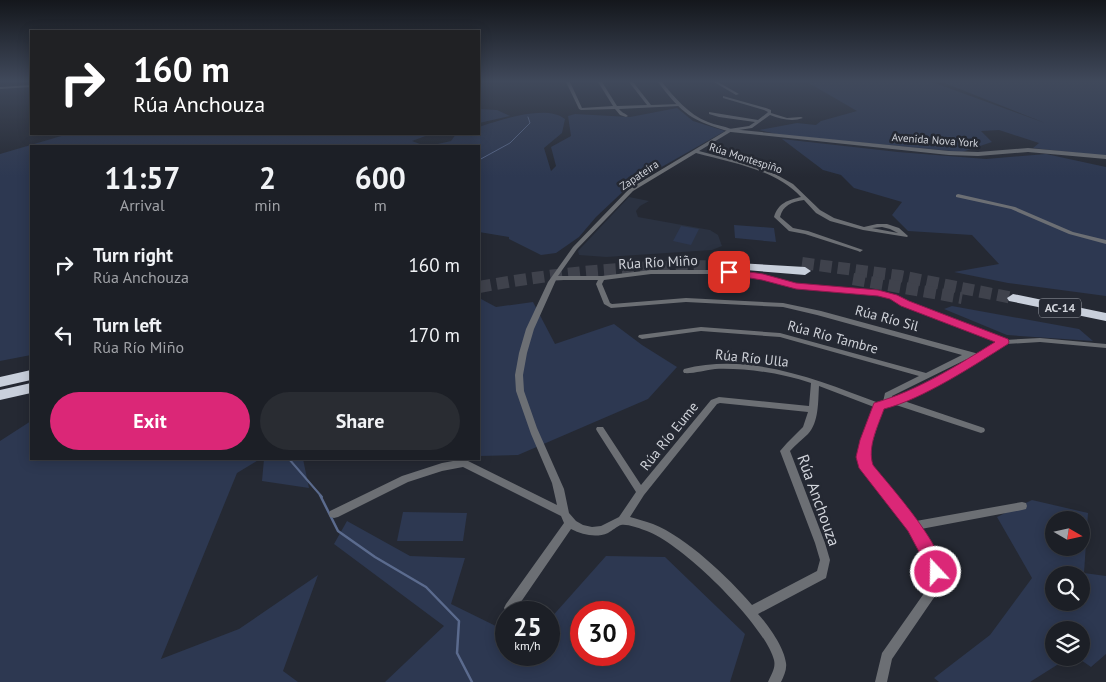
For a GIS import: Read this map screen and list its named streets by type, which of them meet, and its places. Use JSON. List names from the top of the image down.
{
  "streets": {
    "highway": ["AC-14"],
    "street": [
      "Avenida Nova York",
      "Rúa Montespiño",
      "Zapateira",
      "Rúa Río Miño",
      "Rúa Río Sil",
      "Rúa Río Tambre",
      "Rúa Río Ulla",
      "Rúa Río Eume",
      "Rúa Anchouza"
    ]
  },
  "crossings": [
    ["Avenida Nova York", "Zapateira"],
    ["Rúa Montespiño", "Zapateira"],
    ["Zapateira", "Rúa Río Miño"],
    ["Rúa Río Miño", "Rúa Río Sil"],
    ["Rúa Río Ulla", "Rúa Anchouza"],
    ["Rúa Río Eume", "Rúa Anchouza"]
  ],
  "north": "right",
  "page": {
    "turn": ["160 m", "Rúa Anchouza"],
    "eta": [
      "11:57",
      "Arrival",
      "2",
      "min",
      "600",
      "m"
    ],
    "list": [
      {
        "name": "Turn right",
        "note": "Rúa Anchouza",
        "value": "160 m"
      },
      {
        "name": "Turn left",
        "note": "Rúa Río Miño",
        "value": "170 m"
      }
    ],
    "buttons": ["Exit", "Share"],
    "speed": "25 km/h",
    "limit": "30"
  }
}
